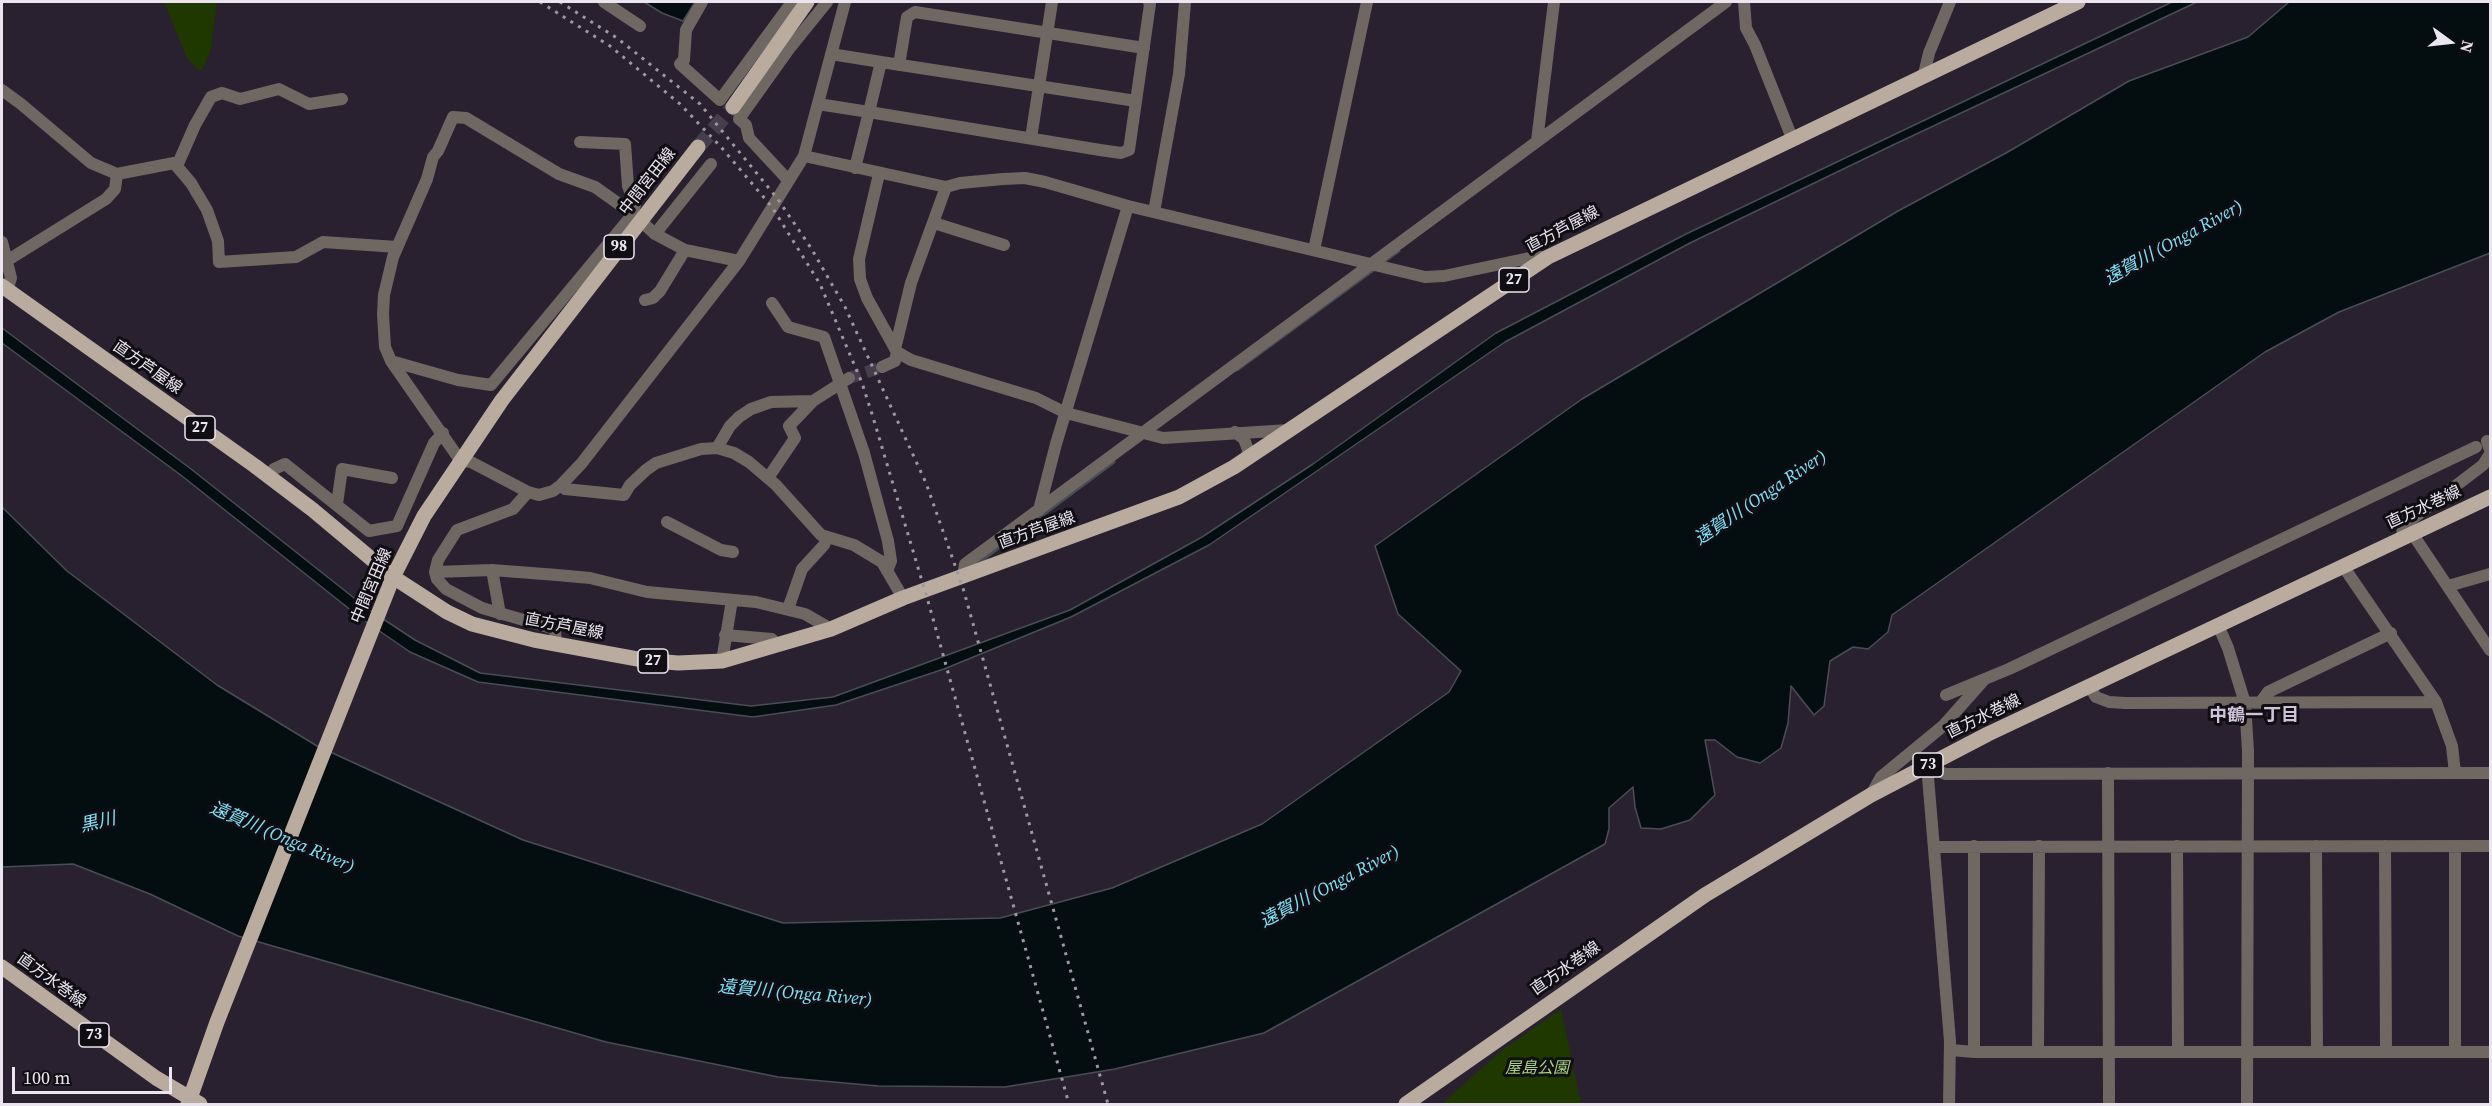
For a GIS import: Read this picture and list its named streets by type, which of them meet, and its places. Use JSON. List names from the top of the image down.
{
  "streets": {
    "main road": [
      "中間宮田線",
      "直方芦屋線",
      "98",
      "27",
      "直方水巻線",
      "73"
    ]
  },
  "crossings": [
    ["中間宮田線", "直方芦屋線"],
    ["中間宮田線", "直方水巻線"]
  ],
  "districts": ["中鶴一丁目"],
  "water": ["遠賀川 (Onga River)", "黒川"],
  "parks": ["屋島公園"],
  "scale_bar": "100 m",
  "north": "right"
}
